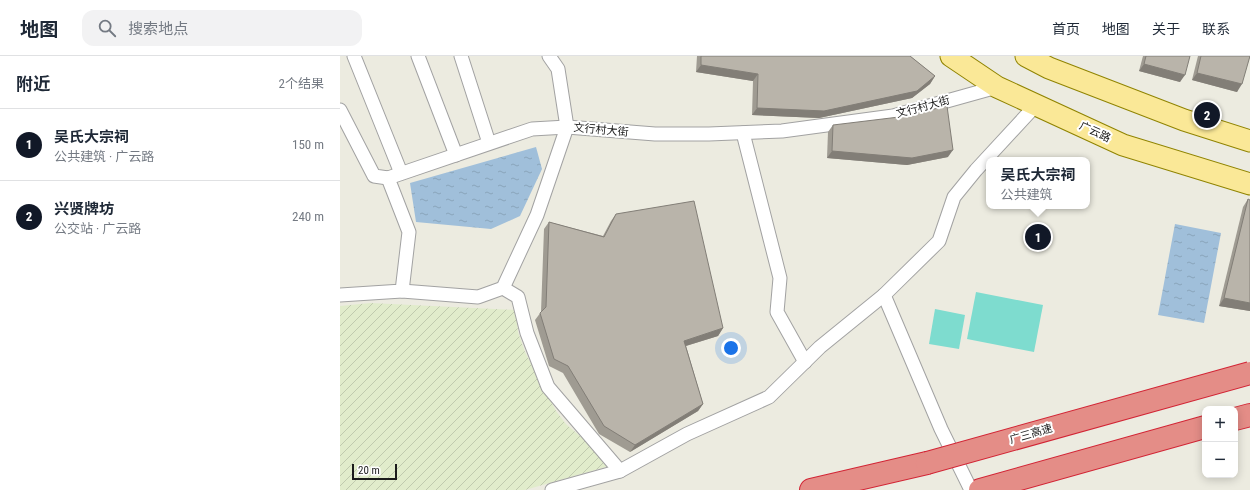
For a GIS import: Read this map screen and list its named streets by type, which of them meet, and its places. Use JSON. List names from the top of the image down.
{
  "streets": {
    "highway": ["广三高速"],
    "main road": ["广云路"],
    "street": ["文行村大街"]
  },
  "crossings": [
    ["文行村大街", "广云路"]
  ],
  "scale_bar": "20 m",
  "page": {
    "header": "地图",
    "search": "搜索地点",
    "nav": [
      "首页",
      "地图",
      "关于",
      "联系"
    ],
    "heading": ["附近", "2个结果"],
    "pins": ["2", "1"],
    "list": [
      {
        "mark": "1",
        "name": "吴氏大宗祠",
        "note": "公共建筑 · 广云路",
        "value": "150 m"
      },
      {
        "mark": "2",
        "name": "兴贤牌坊",
        "note": "公交站 · 广云路",
        "value": "240 m"
      }
    ],
    "popup": ["吴氏大宗祠", "公共建筑"],
    "map_buttons": ["+", "−"],
    "scale": "20 m"
  }
}
